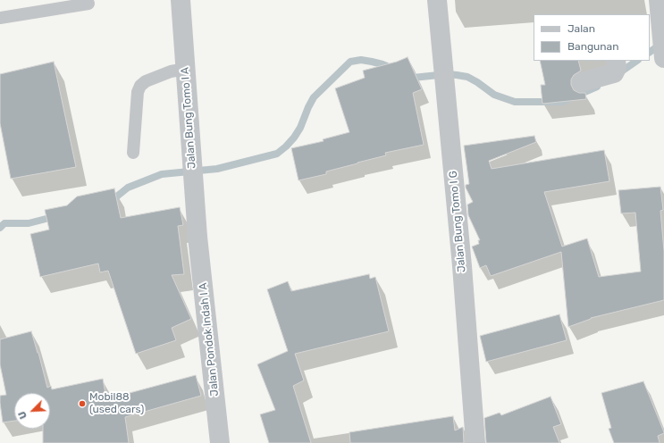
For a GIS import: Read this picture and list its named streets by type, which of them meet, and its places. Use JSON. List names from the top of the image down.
{
  "streets": {
    "street": ["Jalan Bung Tomo I A", "Jalan Bung Tomo I G", "Jalan Pondok Indah I A"]
  },
  "crossings": [
    ["Jalan Bung Tomo I A", "Jalan Pondok Indah I A"]
  ],
  "places": ["Mobil88 (used cars)"],
  "legend": ["Jalan", "Bangunan"],
  "north": "bottom left"
}
